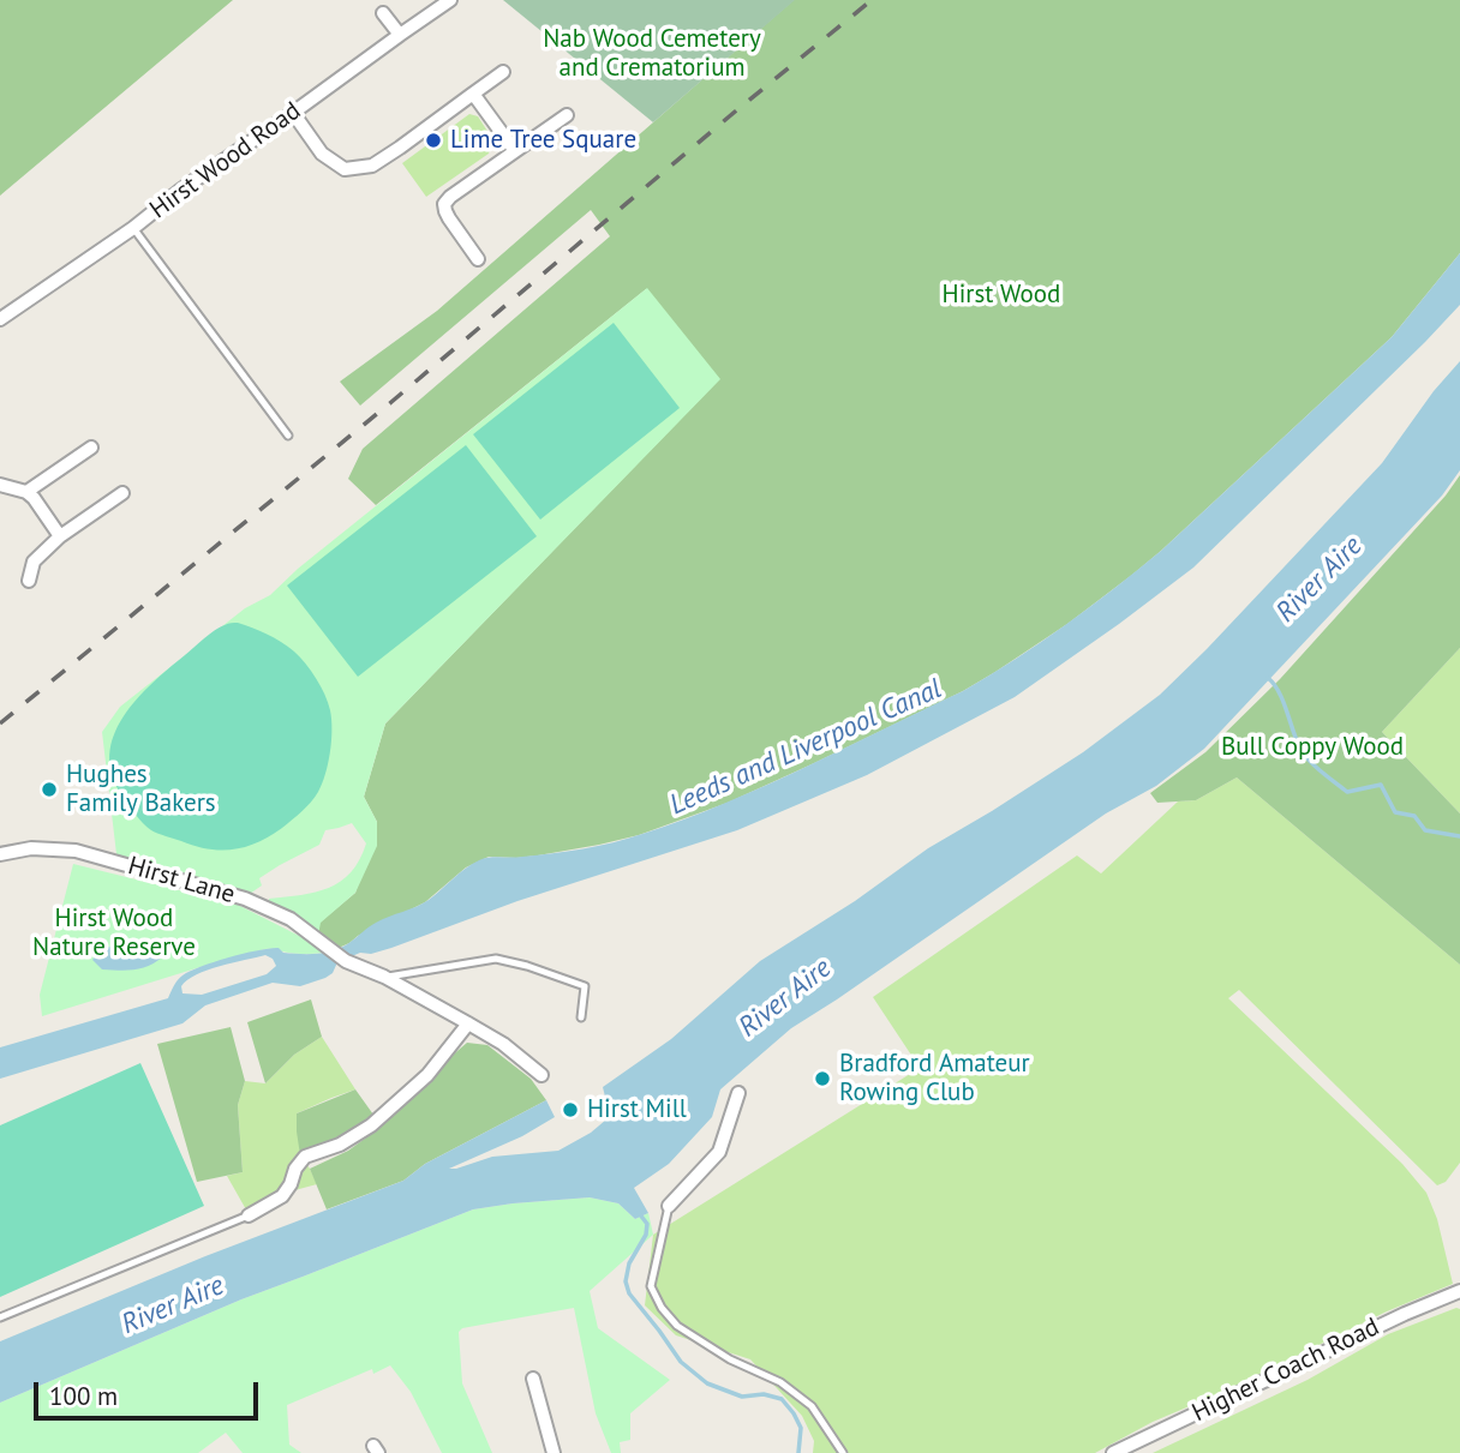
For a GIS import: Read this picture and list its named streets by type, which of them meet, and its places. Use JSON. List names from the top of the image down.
{
  "streets": {
    "street": ["Hirst Wood Road", "Hirst Lane", "Higher Coach Road"]
  },
  "water": ["River Aire", "Leeds and Liverpool Canal"],
  "parks": [
    "Nab Wood Cemetery and Crematorium",
    "Hirst Wood",
    "Bull Coppy Wood",
    "Hirst Wood Nature Reserve"
  ],
  "places": [
    "Lime Tree Square",
    "Hughes Family Bakers",
    "Bradford Amateur Rowing Club",
    "Hirst Mill"
  ],
  "scale_bar": "100 m"
}
